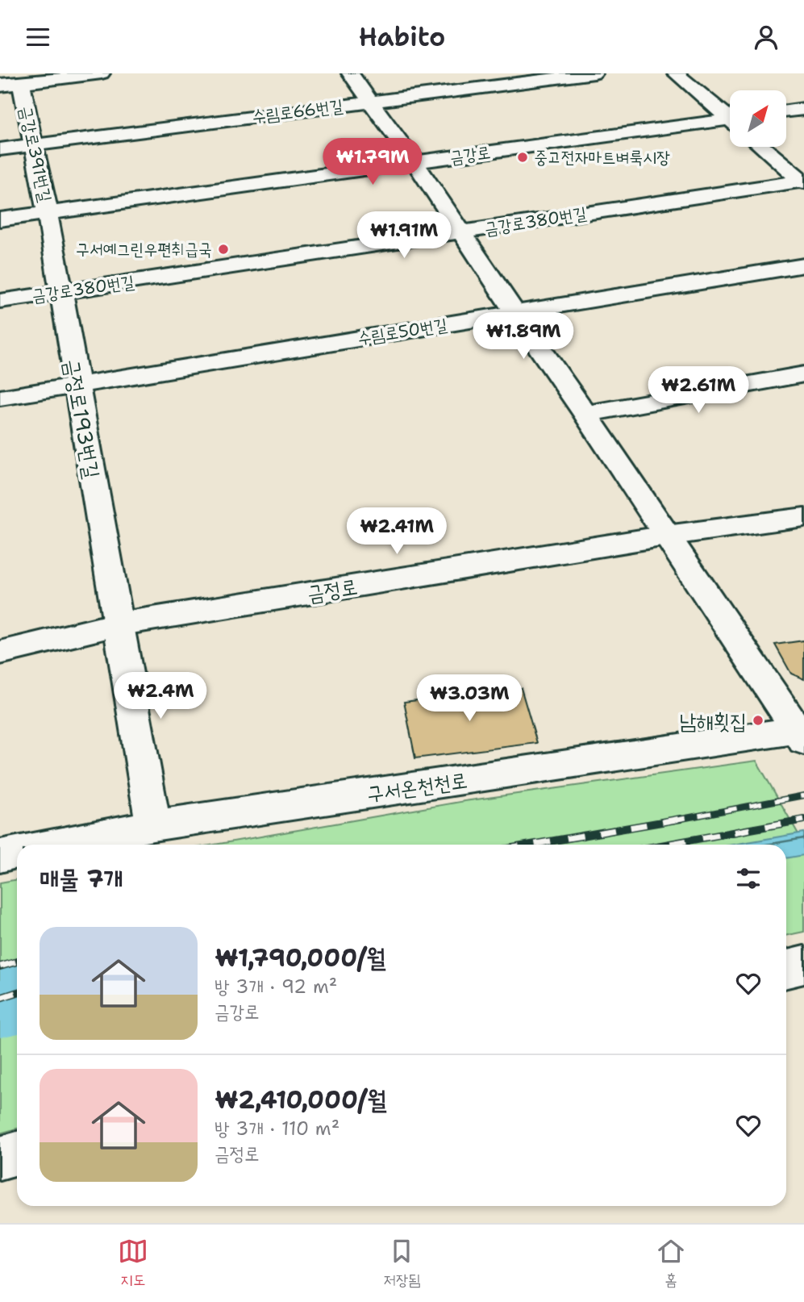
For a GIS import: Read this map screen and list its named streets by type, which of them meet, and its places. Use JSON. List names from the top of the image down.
{
  "streets": {
    "street": [
      "수림로66번길",
      "금강로391번길",
      "금강로",
      "금강로380번길",
      "수림로50번길",
      "금정로193번길",
      "금정로",
      "구서온천천로"
    ]
  },
  "crossings": [
    ["수림로66번길", "금강로391번길"],
    ["금강로391번길", "금강로"],
    ["금강로391번길", "금정로193번길"],
    ["금강로", "금정로193번길"],
    ["금강로380번길", "금정로193번길"],
    ["수림로50번길", "금정로193번길"],
    ["금정로193번길", "금정로"],
    ["금정로193번길", "구서온천천로"]
  ],
  "places": ["중고전자마트벼룩시장", "구서예그린우편취급국", "남해횟집"],
  "north": "top right",
  "page": {
    "header": "Habito",
    "price": [
      "₩1.79M",
      "₩1.91M",
      "₩1.89M",
      "₩2.61M",
      "₩2.41M",
      "₩2.4M",
      "₩3.03M"
    ],
    "heading": "매물 7개",
    "list": [
      {
        "name": "₩1,790,000/월",
        "note": "방 3개 · 92 m² · 금강로"
      },
      {
        "name": "₩2,410,000/월",
        "note": "방 3개 · 110 m² · 금정로"
      }
    ],
    "tabs": ["지도", "저장됨", "홈"]
  }
}
